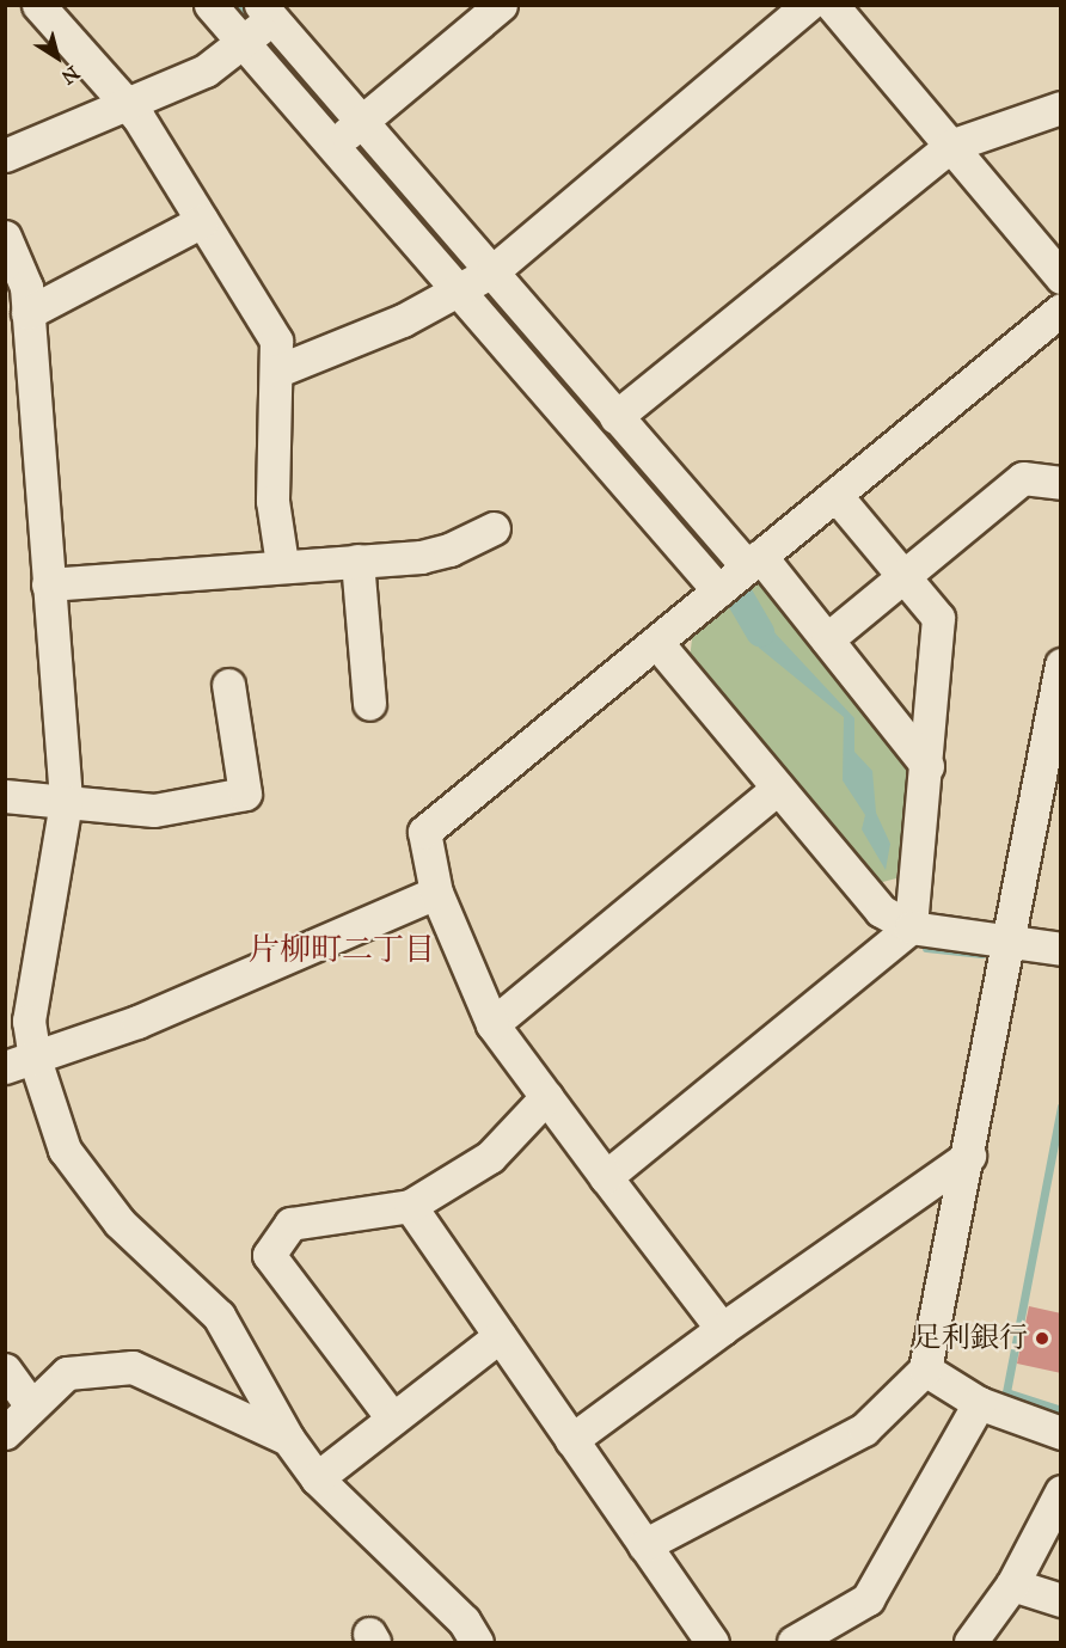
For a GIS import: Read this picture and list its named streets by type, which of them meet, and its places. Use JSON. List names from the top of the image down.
{
  "districts": ["片柳町二丁目"],
  "places": ["足利銀行"],
  "north": "bottom right"
}
